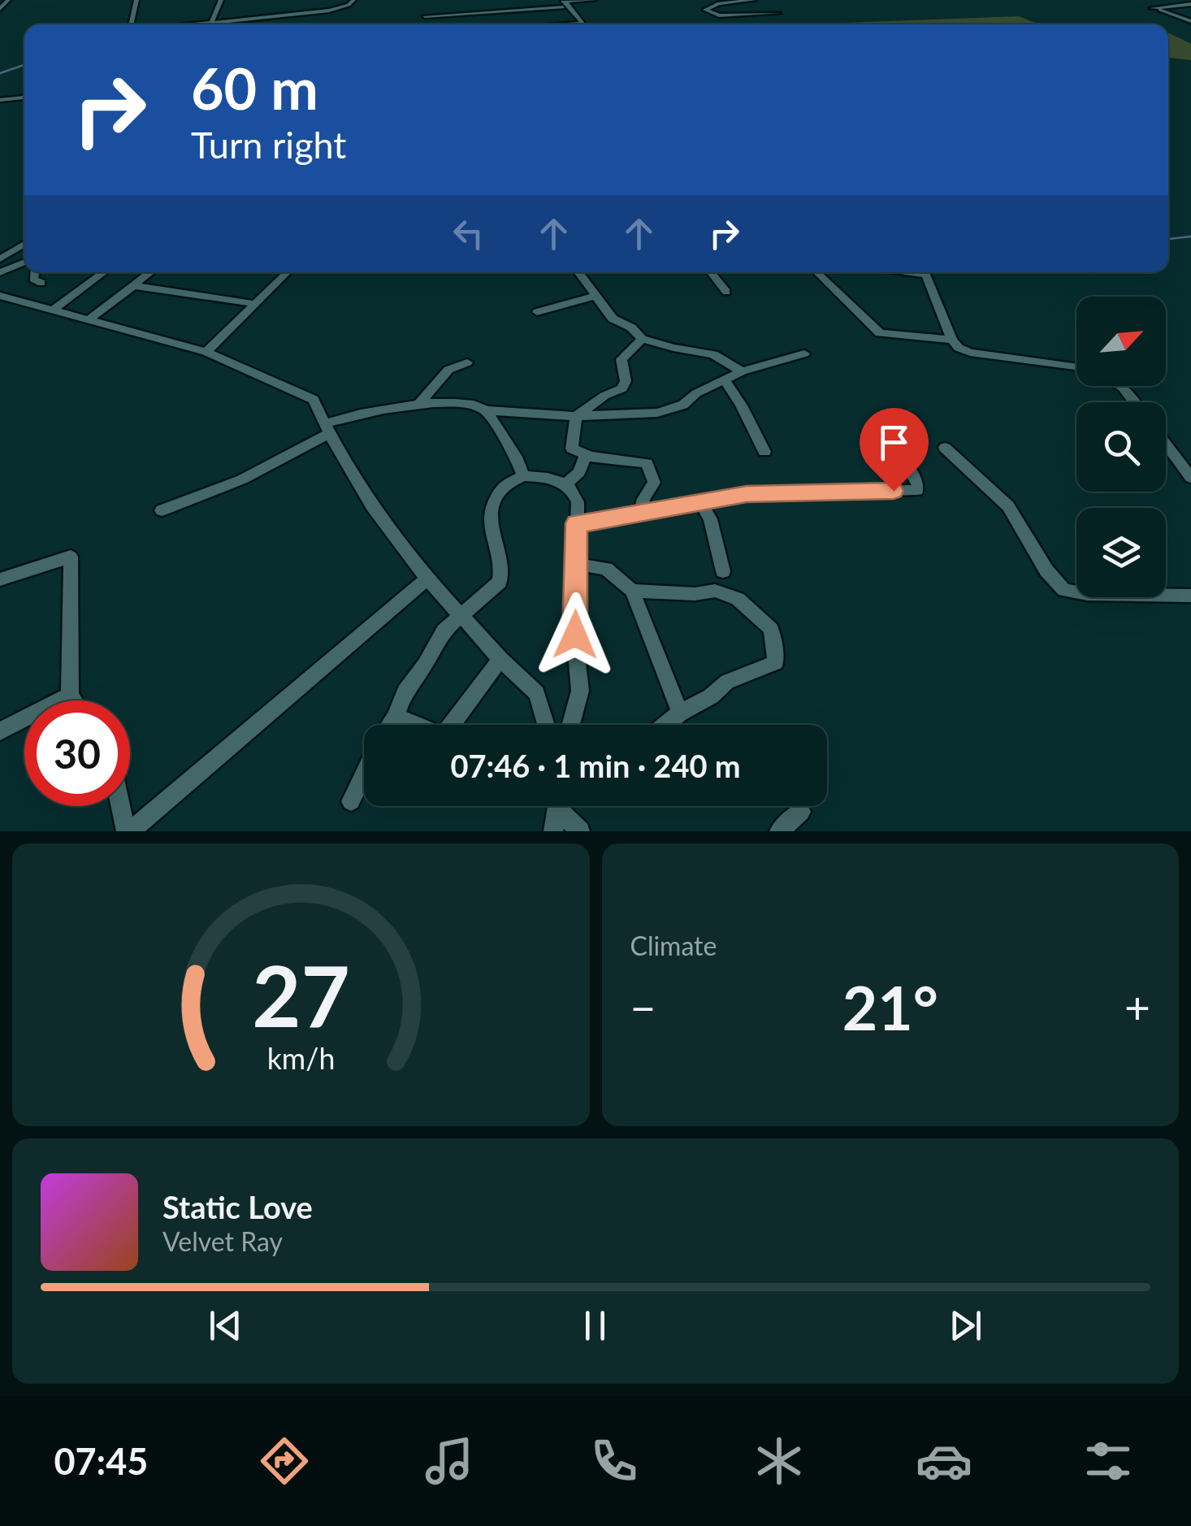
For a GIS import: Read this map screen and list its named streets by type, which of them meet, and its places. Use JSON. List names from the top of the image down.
{
  "north": "top right",
  "page": {
    "turn": ["60 m", "Turn right"],
    "limit": "30",
    "trip": "07:46 · 1 min · 240 m",
    "tile": "Climate",
    "heat": ["−", "21°", "+"],
    "song": ["Static Love", "Velvet Ray"],
    "tabs": "07:45",
    "gauge": ["27", "km/h"]
  }
}
